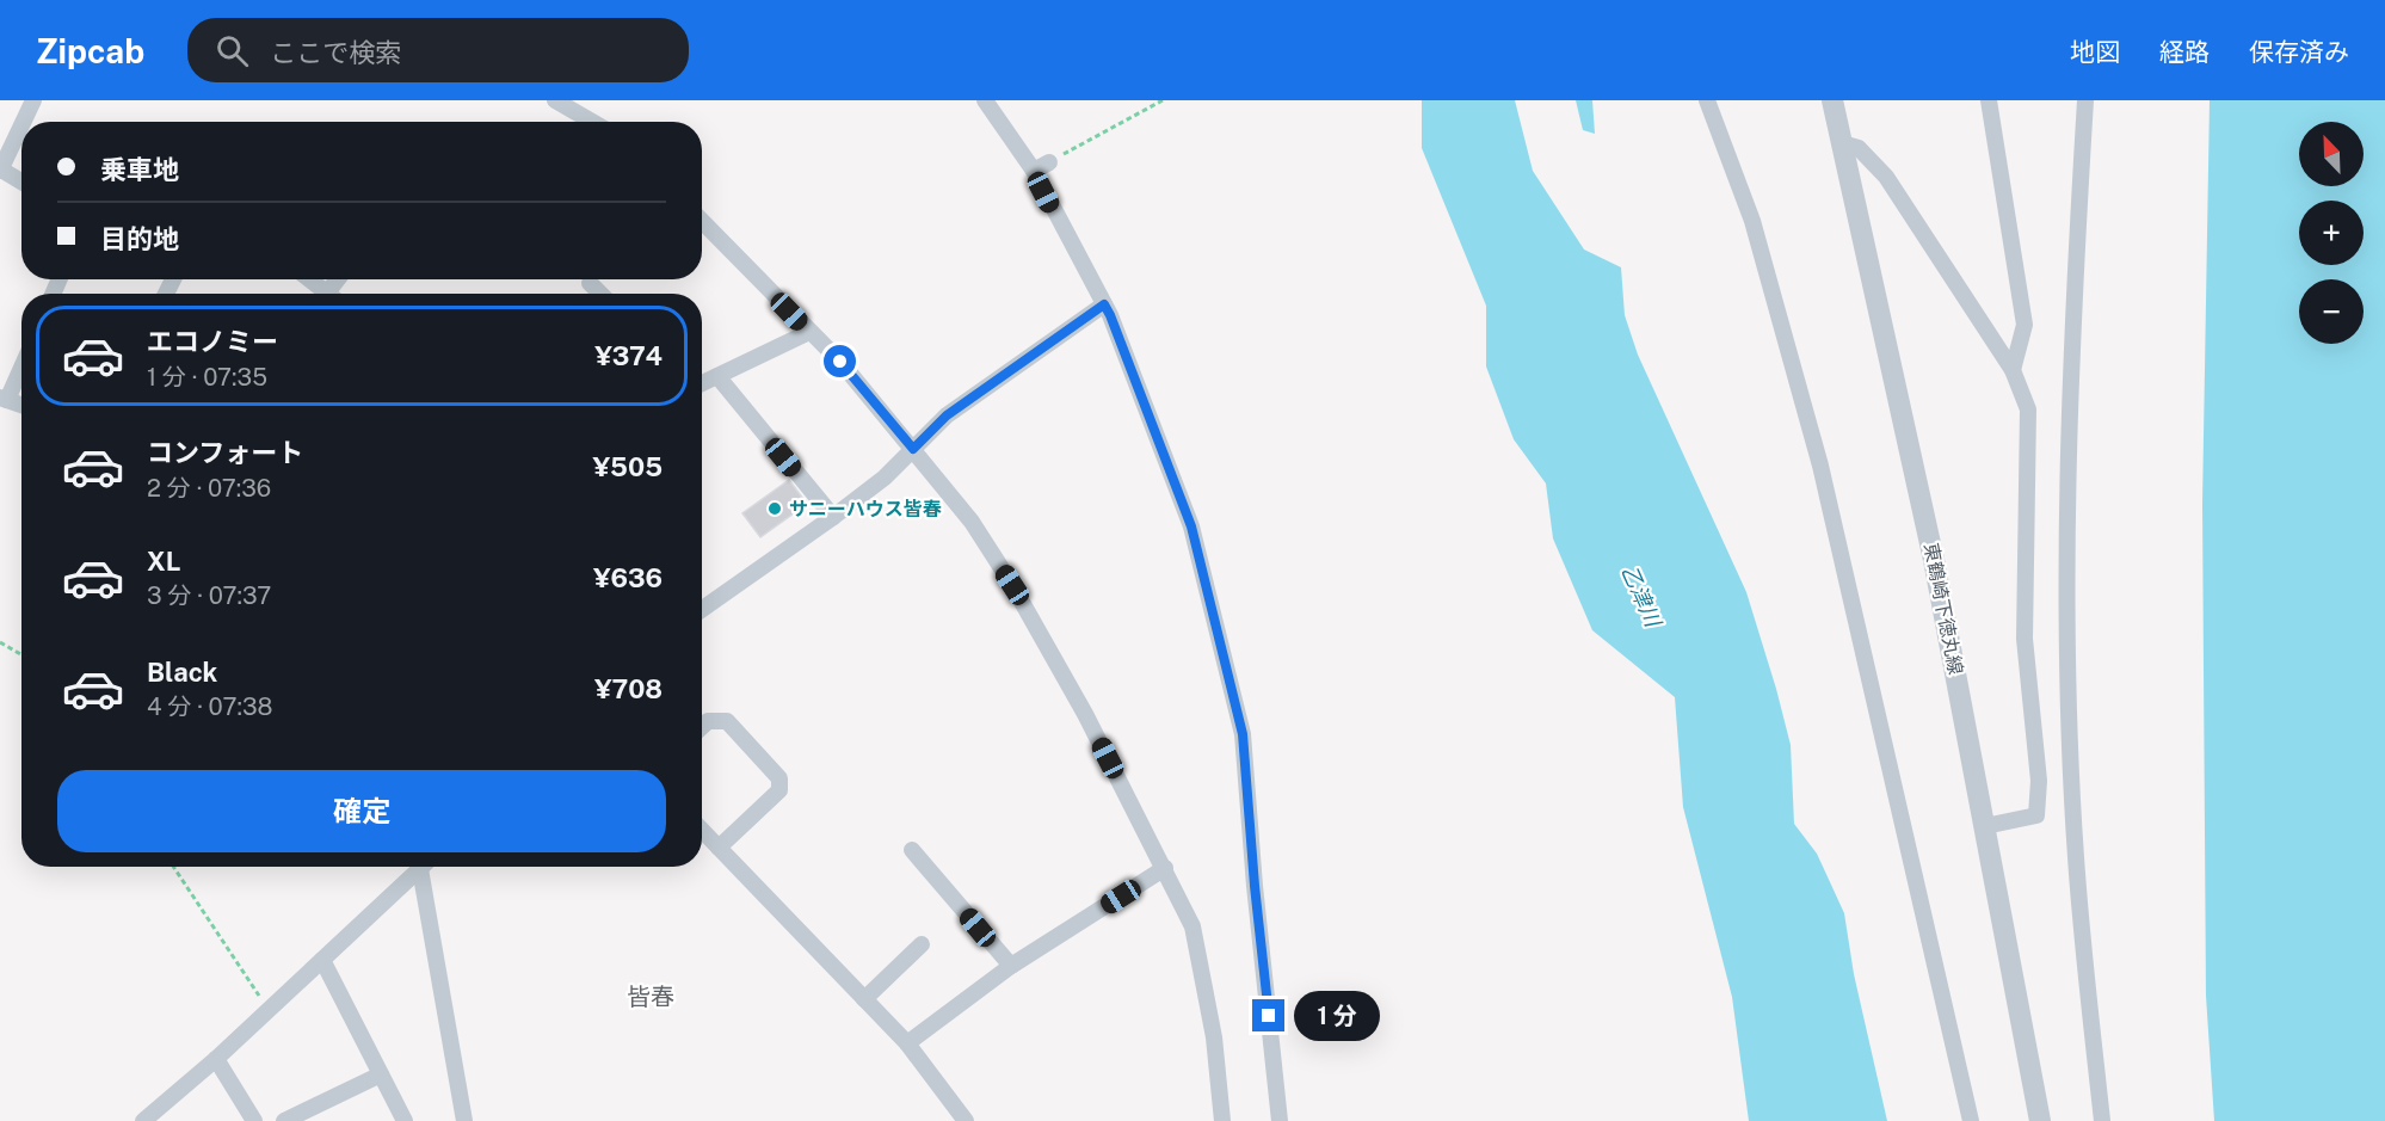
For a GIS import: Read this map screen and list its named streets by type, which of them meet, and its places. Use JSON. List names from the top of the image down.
{
  "streets": {
    "street": ["東鶴崎下徳丸線"]
  },
  "districts": ["皆春"],
  "water": ["乙津川"],
  "places": ["サニーハウス皆春"],
  "north": "top left",
  "page": {
    "header": "Zipcab",
    "search": "ここで検索",
    "nav": ["地図", "経路", "保存済み"],
    "map_buttons": ["+", "−"],
    "banner": ["乗車地", "目的地"],
    "list": [
      {
        "name": "エコノミー",
        "note": "1 分 · 07:35",
        "value": "¥374"
      },
      {
        "name": "コンフォート",
        "note": "2 分 · 07:36",
        "value": "¥505"
      },
      {
        "name": "XL",
        "note": "3 分 · 07:37",
        "value": "¥636"
      },
      {
        "name": "Black",
        "note": "4 分 · 07:38",
        "value": "¥708"
      }
    ],
    "buttons": "確定",
    "bubble": "1 分"
  }
}
